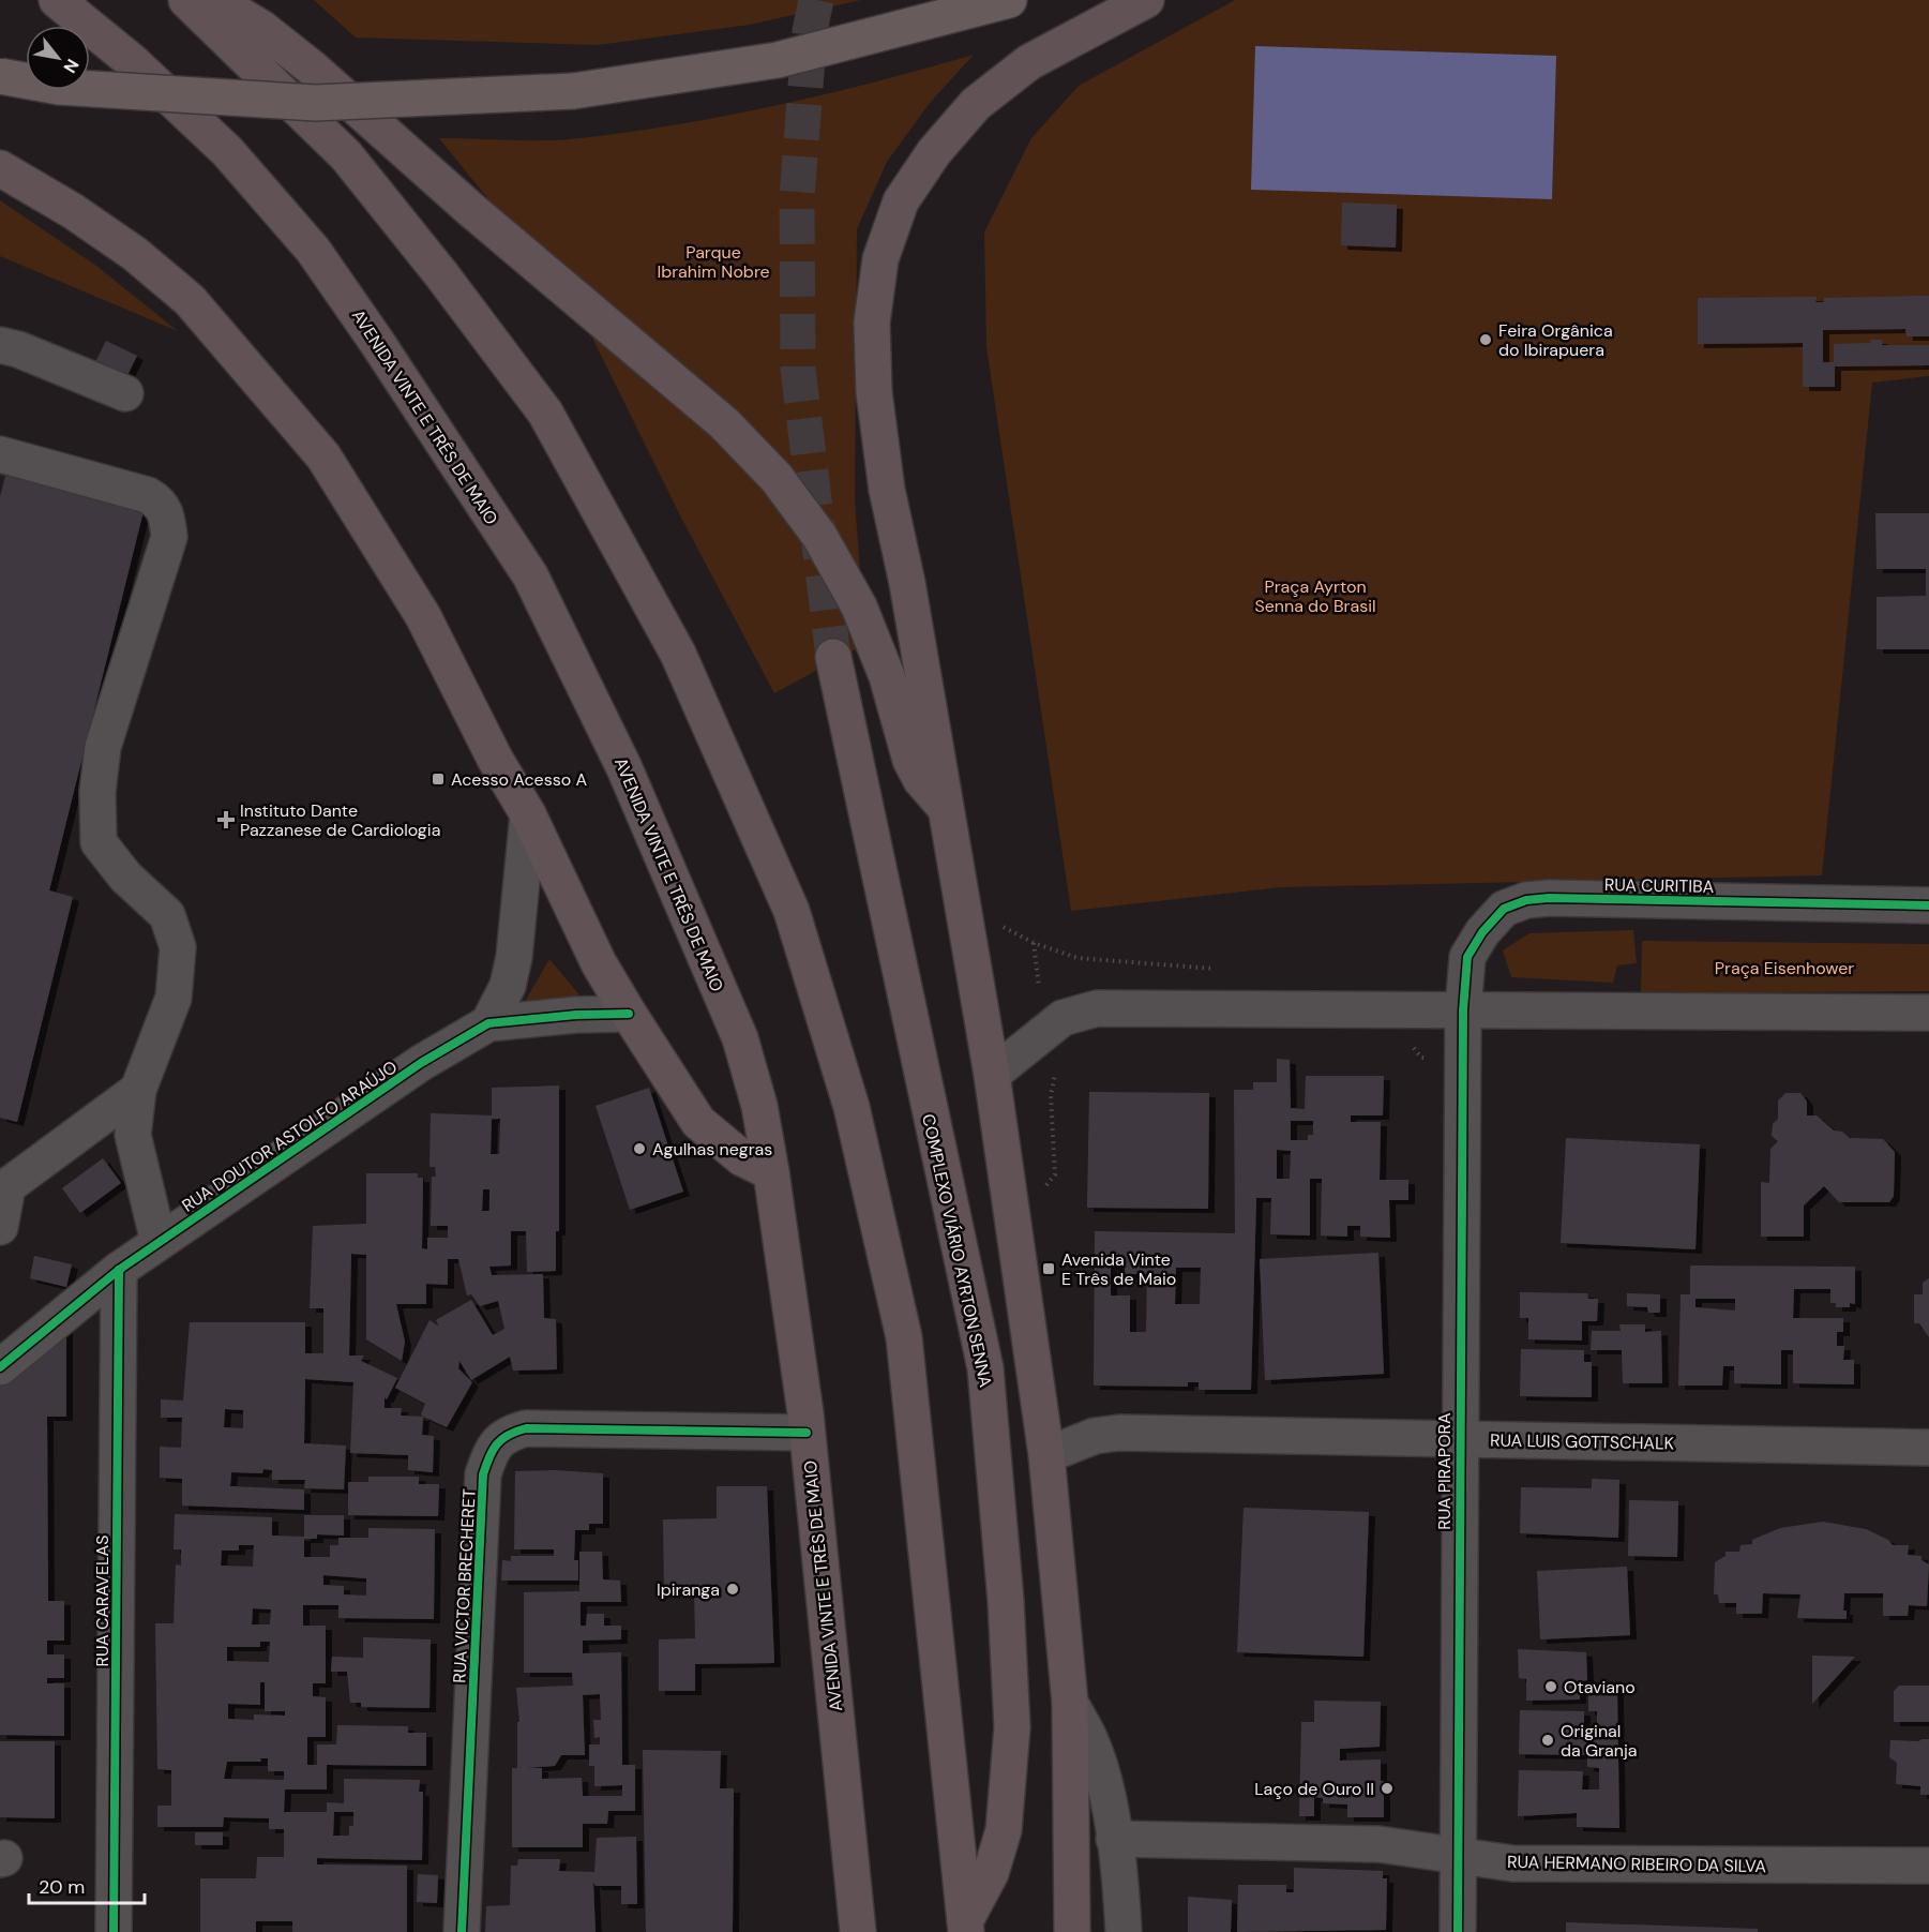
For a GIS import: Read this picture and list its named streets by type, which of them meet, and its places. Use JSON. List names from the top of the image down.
{
  "streets": {
    "highway": ["AVENIDA VINTE E TRÊS DE MAIO", "COMPLEXO VIÁRIO AYRTON SENNA"],
    "street": [
      "RUA CURITIBA",
      "RUA DOUTOR ASTOLFO ARAÚJO",
      "RUA LUIS GOTTSCHALK",
      "RUA PIRAPORA",
      "RUA VICTOR BRECHERET",
      "RUA CARAVELAS",
      "RUA HERMANO RIBEIRO DA SILVA"
    ]
  },
  "crossings": [
    ["AVENIDA VINTE E TRÊS DE MAIO", "RUA VICTOR BRECHERET"],
    ["RUA CURITIBA", "RUA PIRAPORA"],
    ["RUA DOUTOR ASTOLFO ARAÚJO", "RUA CARAVELAS"],
    ["RUA LUIS GOTTSCHALK", "RUA PIRAPORA"],
    ["RUA PIRAPORA", "RUA HERMANO RIBEIRO DA SILVA"]
  ],
  "parks": ["Parque Ibrahim Nobre", "Praça Ayrton Senna do Brasil", "Praça Eisenhower"],
  "places": {
    "other": [
      "Feira Orgânica do Ibirapuera",
      "Agulhas negras",
      "Ipiranga",
      "Otaviano",
      "Original da Granja",
      "Laço de Ouro II"
    ],
    "transit": ["Acesso Acesso A", "Avenida Vinte E Três de Maio"],
    "health": ["Instituto Dante Pazzanese de Cardiologia"]
  },
  "scale_bar": "20 m",
  "north": "bottom right"
}
